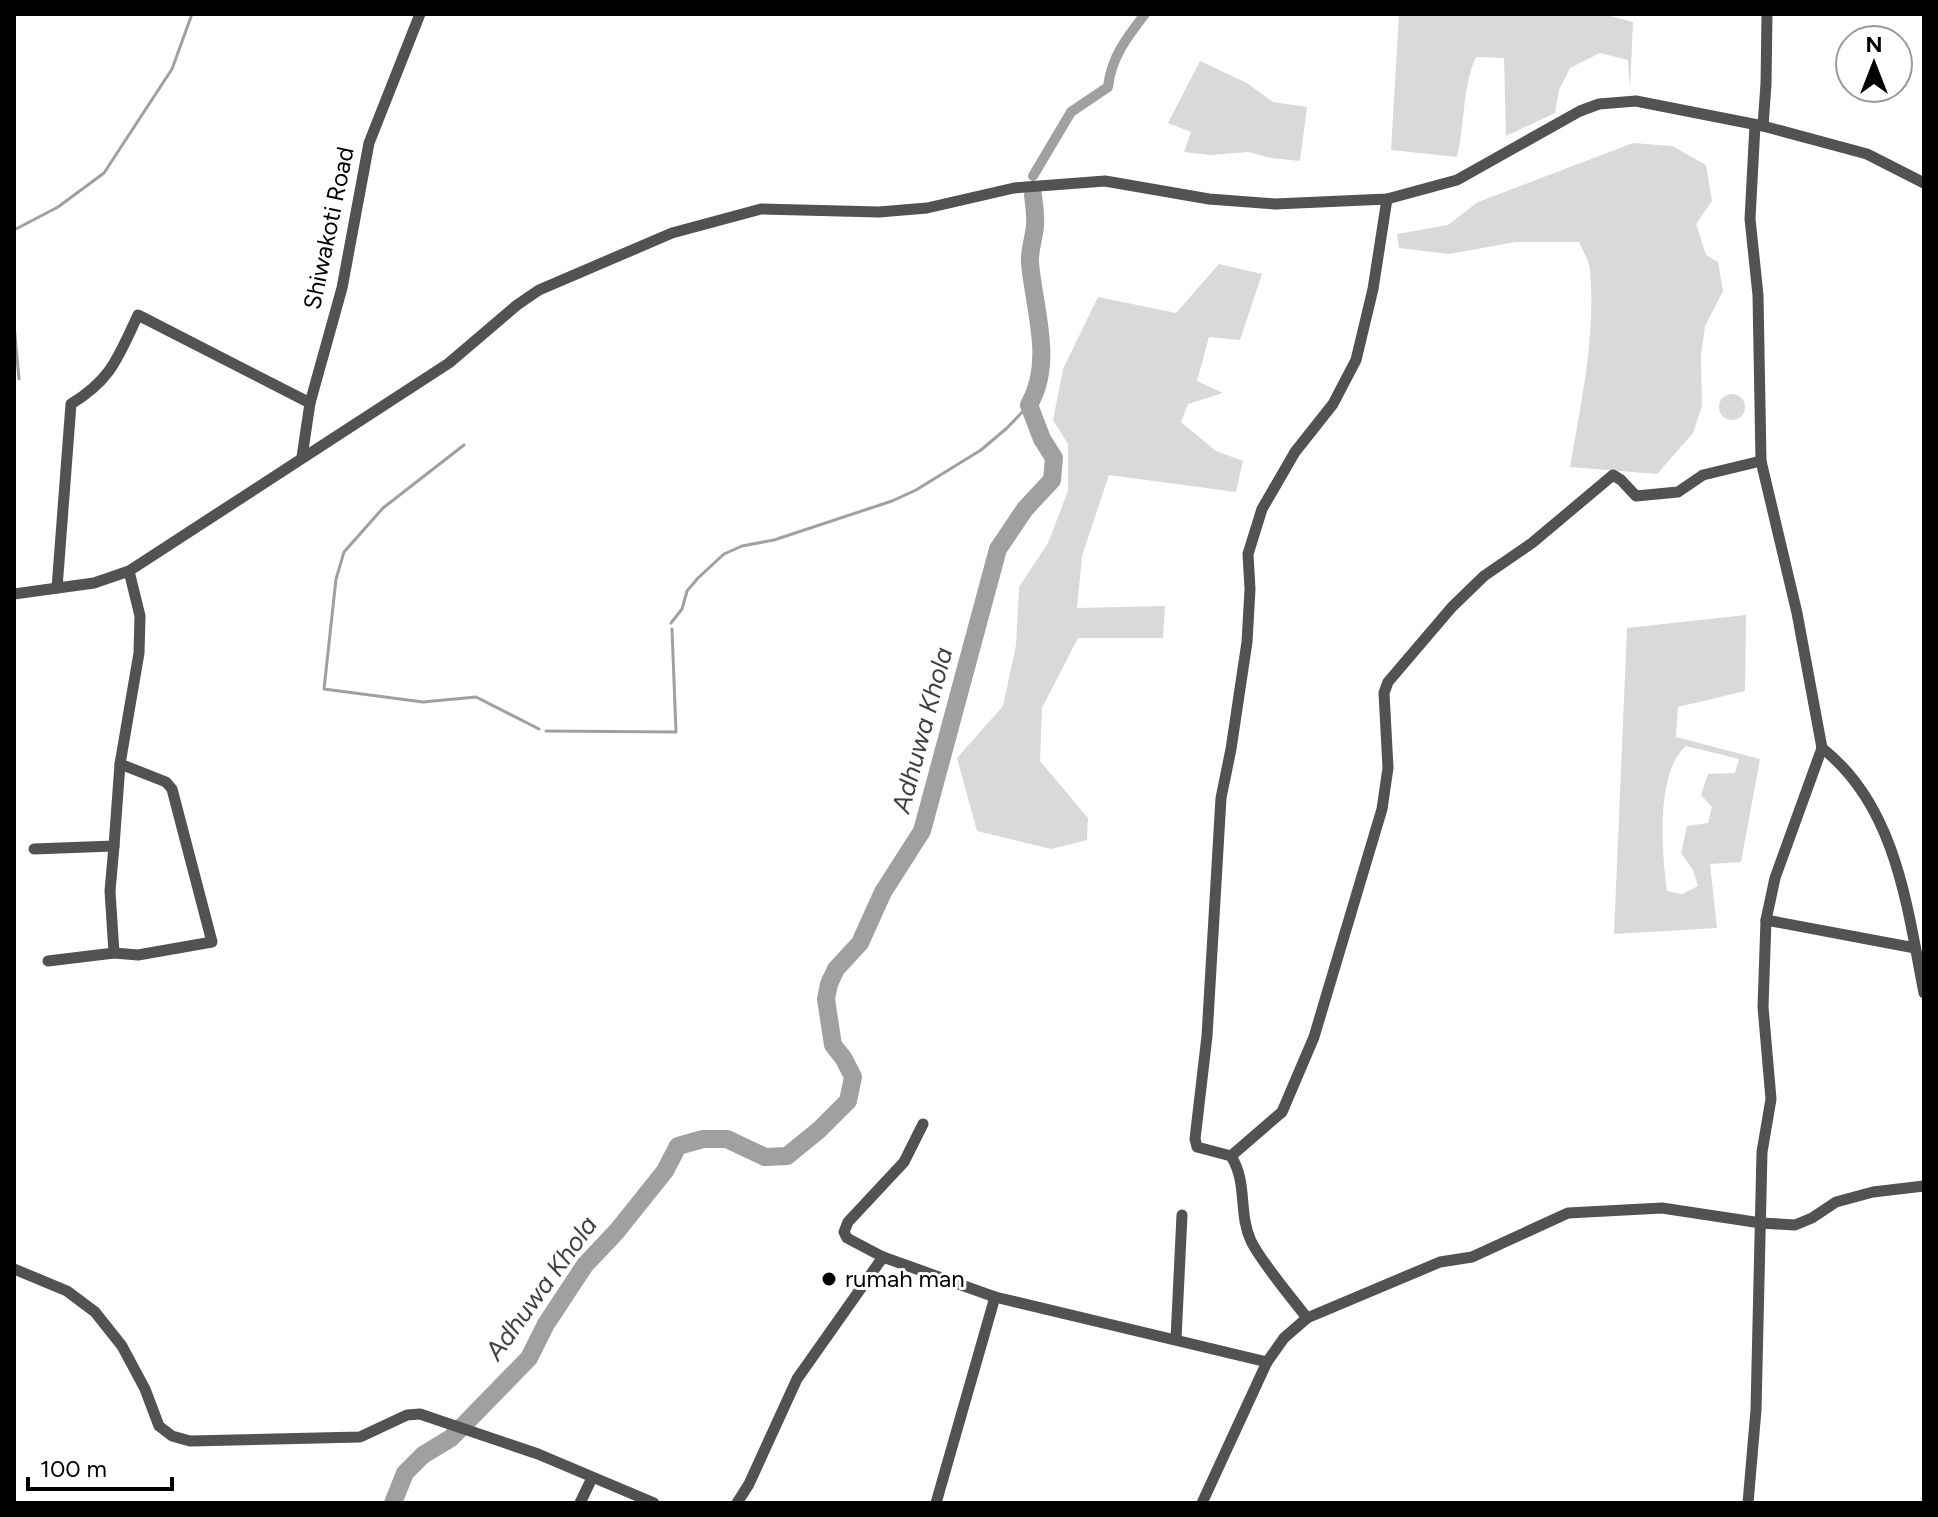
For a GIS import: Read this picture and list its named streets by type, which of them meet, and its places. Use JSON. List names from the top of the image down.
{
  "streets": {
    "street": ["Shiwakoti Road"]
  },
  "water": ["Adhuwa Khola"],
  "places": ["rumah man"],
  "scale_bar": "100 m",
  "north": "top"
}
